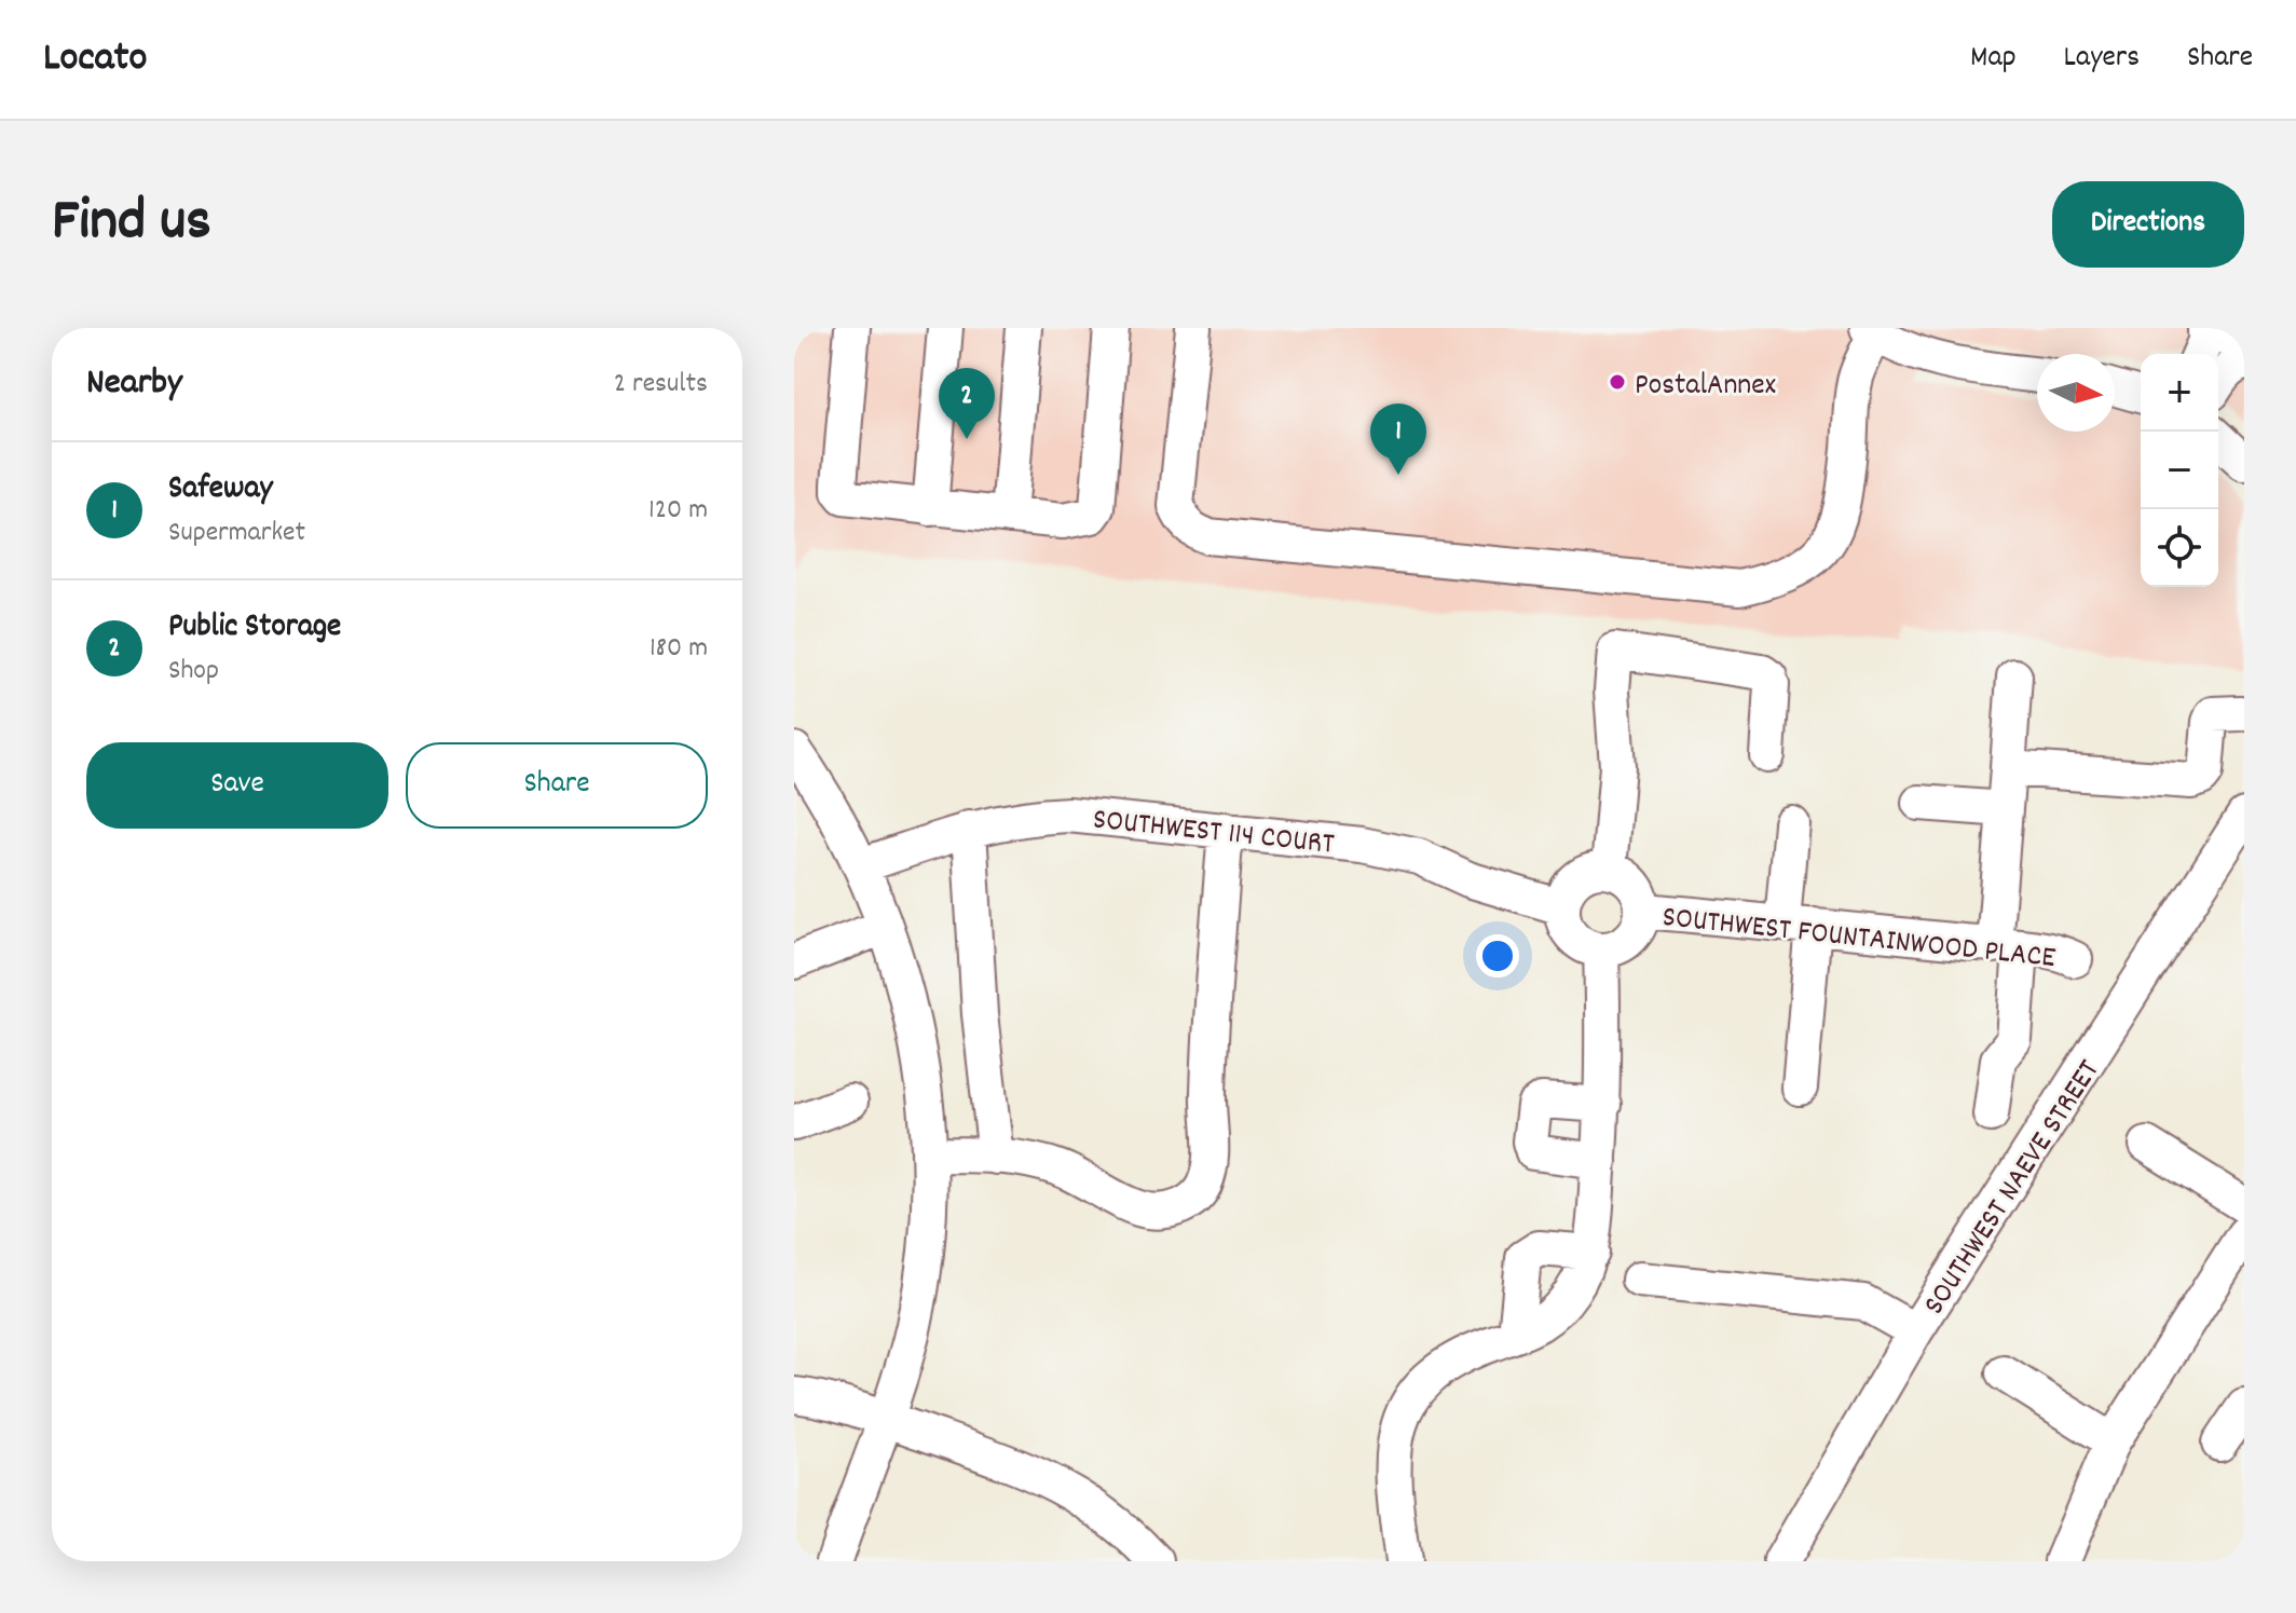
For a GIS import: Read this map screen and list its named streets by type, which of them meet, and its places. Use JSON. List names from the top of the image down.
{
  "streets": {
    "street": ["SOUTHWEST 114 COURT", "SOUTHWEST FOUNTAINWOOD PLACE", "SOUTHWEST NAEVE STREET"]
  },
  "crossings": [
    ["SOUTHWEST 114 COURT", "SOUTHWEST FOUNTAINWOOD PLACE"]
  ],
  "places": ["PostalAnnex"],
  "north": "right",
  "page": {
    "header": "Locato",
    "nav": ["Map", "Layers", "Share"],
    "title": "Find us",
    "buttons": [
      "Directions",
      ["Save", "Share"]
    ],
    "heading": ["Nearby", "2 results"],
    "map_buttons": ["+", "−"],
    "pins": ["2", "1"],
    "list": [
      {
        "mark": "1",
        "name": "Safeway",
        "note": "Supermarket",
        "value": "120 m"
      },
      {
        "mark": "2",
        "name": "Public Storage",
        "note": "Shop",
        "value": "180 m"
      }
    ]
  }
}
